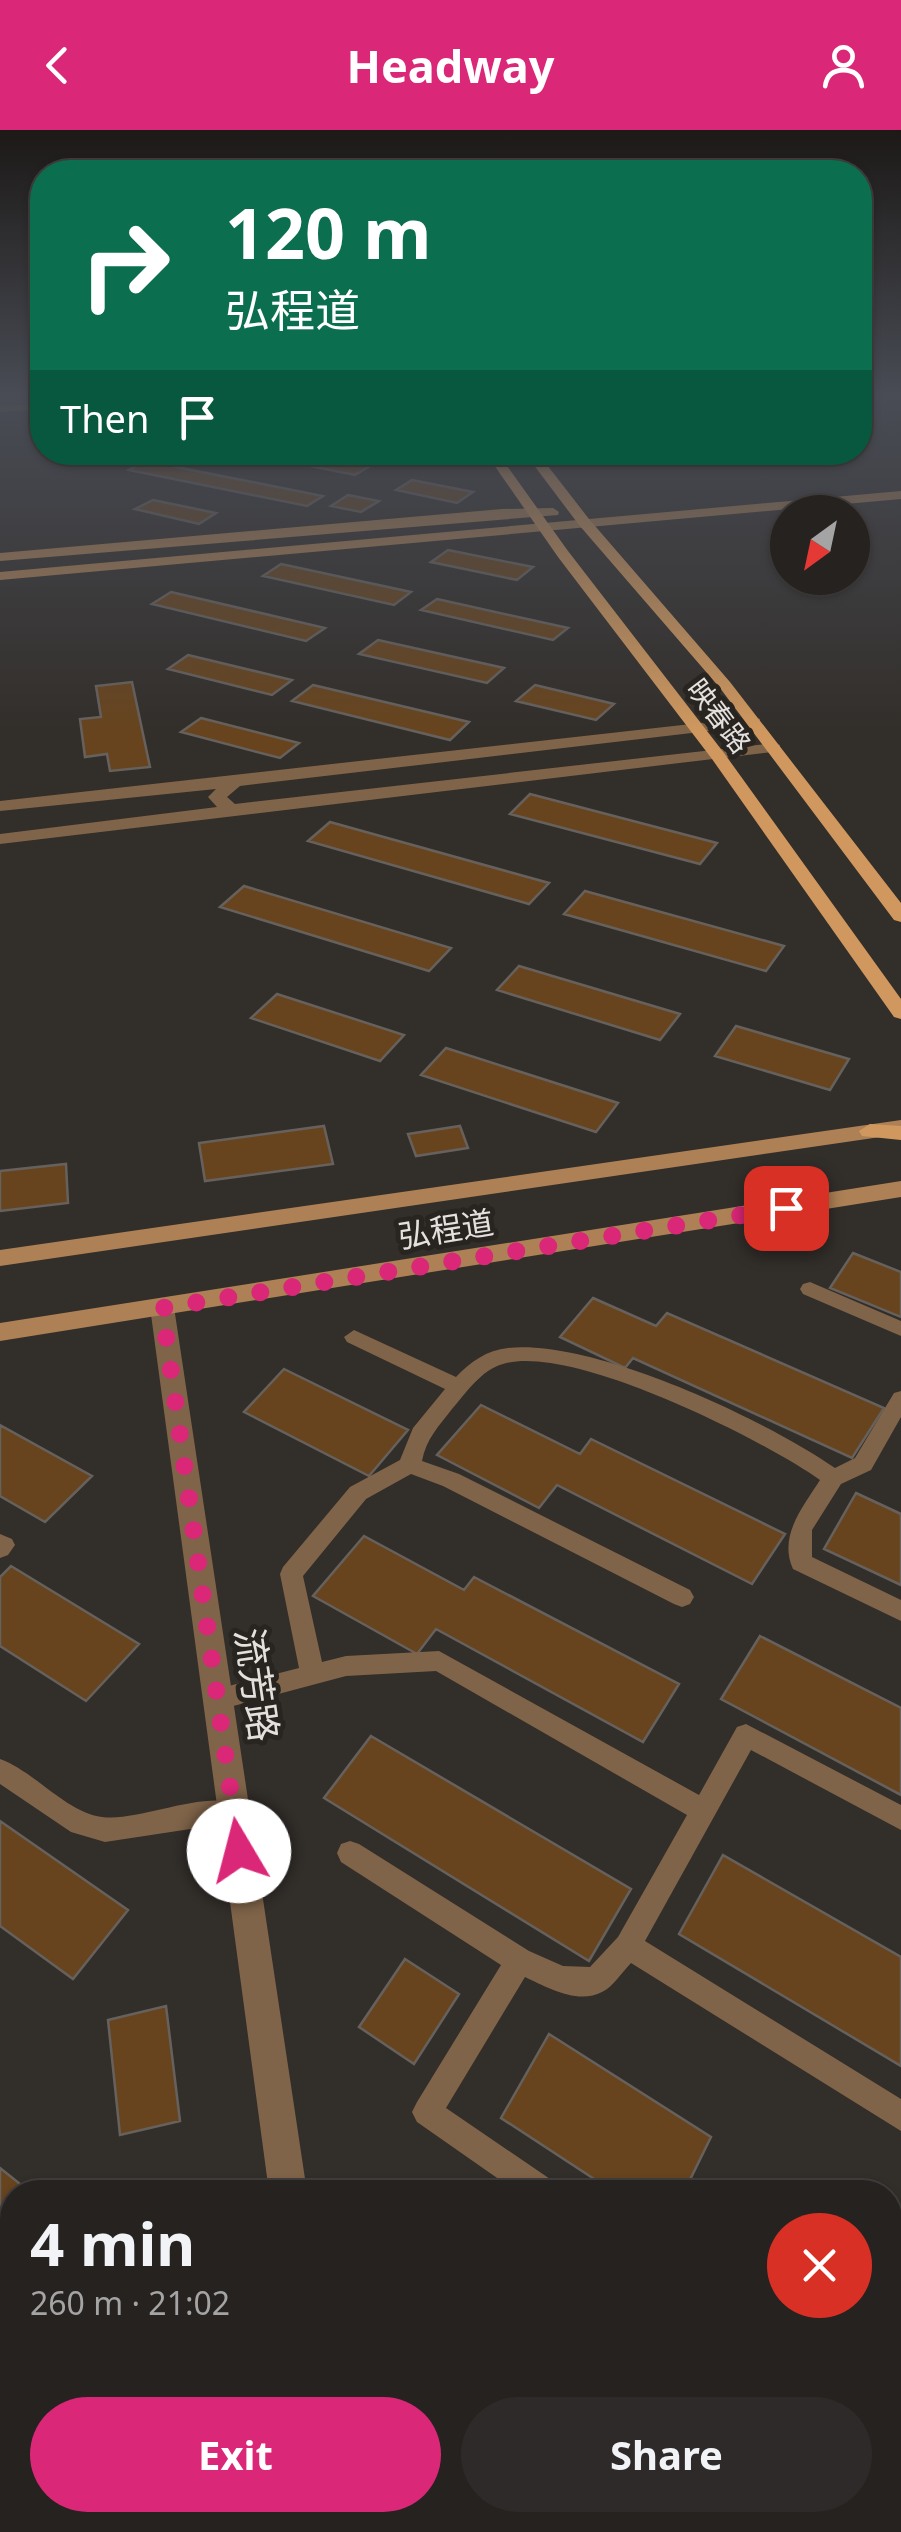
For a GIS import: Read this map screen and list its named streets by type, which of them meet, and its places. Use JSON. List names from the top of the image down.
{
  "streets": {
    "main road": ["映春路", "弘程道"],
    "street": ["流芳路"]
  },
  "crossings": [
    ["弘程道", "流芳路"]
  ],
  "north": "bottom left",
  "page": {
    "header": "Headway",
    "turn": ["120 m", "弘程道"],
    "then": "Then",
    "heading": ["4 min", "260 m · 21:02"],
    "buttons": ["Exit", "Share"]
  }
}
